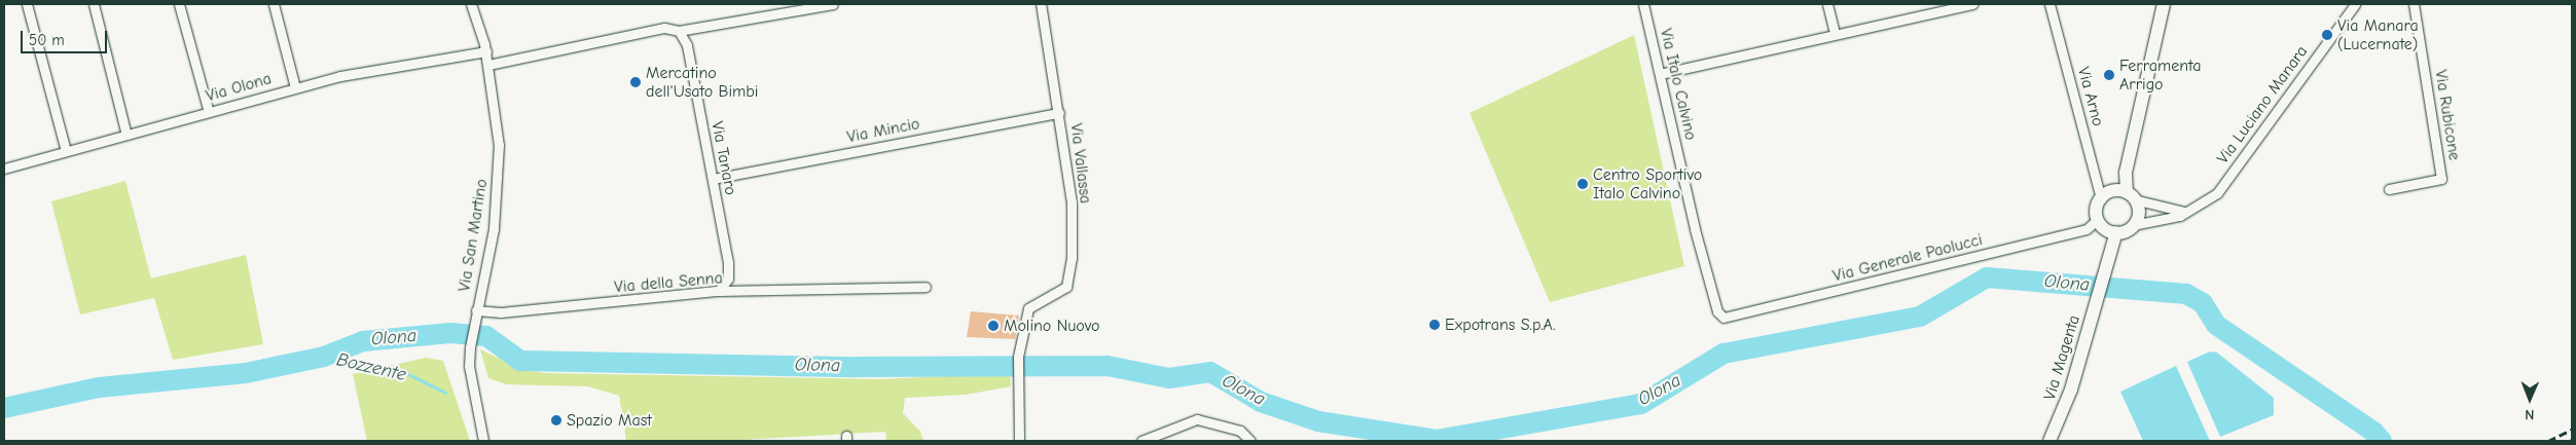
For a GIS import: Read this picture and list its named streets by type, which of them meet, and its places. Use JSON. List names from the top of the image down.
{
  "streets": {
    "street": [
      "Via Italo Calvino",
      "Via Olona",
      "Via Arno",
      "Via Luciano Manara",
      "Via Rubicone",
      "Via Mincio",
      "Via Tanaro",
      "Via Vallassa",
      "Via San Martino",
      "Via Generale Paolucci",
      "Via della Senna",
      "Via Magenta"
    ]
  },
  "crossings": [
    ["Via Italo Calvino", "Via Generale Paolucci"],
    ["Via Olona", "Via San Martino"],
    ["Via Arno", "Via Magenta"],
    ["Via Mincio", "Via Tanaro"],
    ["Via Mincio", "Via Vallassa"],
    ["Via Tanaro", "Via della Senna"],
    ["Via San Martino", "Via della Senna"],
    ["Via Generale Paolucci", "Via Magenta"]
  ],
  "water": ["Olona", "Bozzente"],
  "places": [
    "Via Manara (Lucernate)",
    "Ferramenta Arrigo",
    "Mercatino dell'Usato Bimbi",
    "Centro Sportivo Italo Calvino",
    "Expotrans S.p.A.",
    "Molino Nuovo",
    "Spazio Mast"
  ],
  "scale_bar": "50 m",
  "north": "bottom"
}
